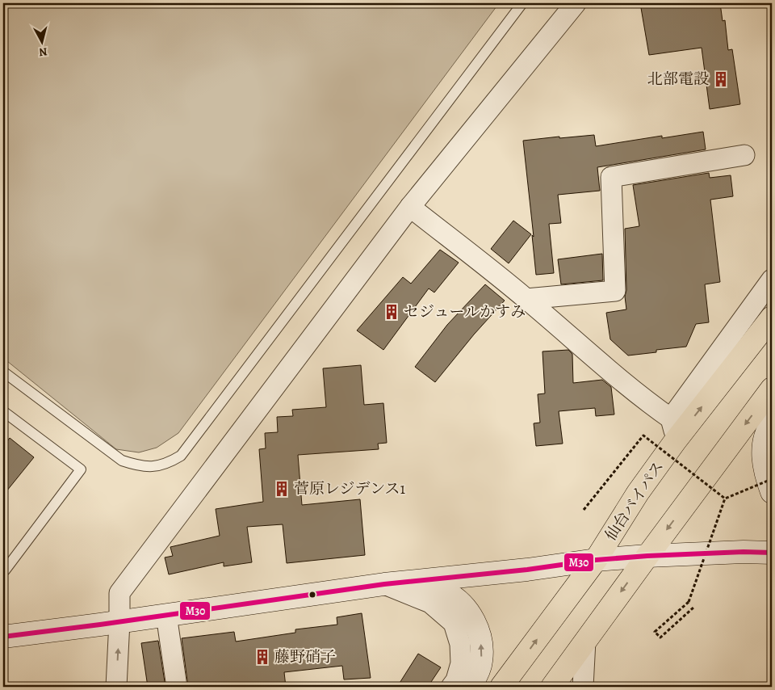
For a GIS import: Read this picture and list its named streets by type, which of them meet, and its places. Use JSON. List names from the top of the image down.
{
  "streets": {
    "highway": ["仙台バイパス"]
  },
  "places": {
    "building": [
      "北部電設",
      "セジュールかすみ",
      "菅原レジデンス1",
      "藤野硝子"
    ]
  },
  "lines": ["transit line M30"],
  "north": "bottom"
}
